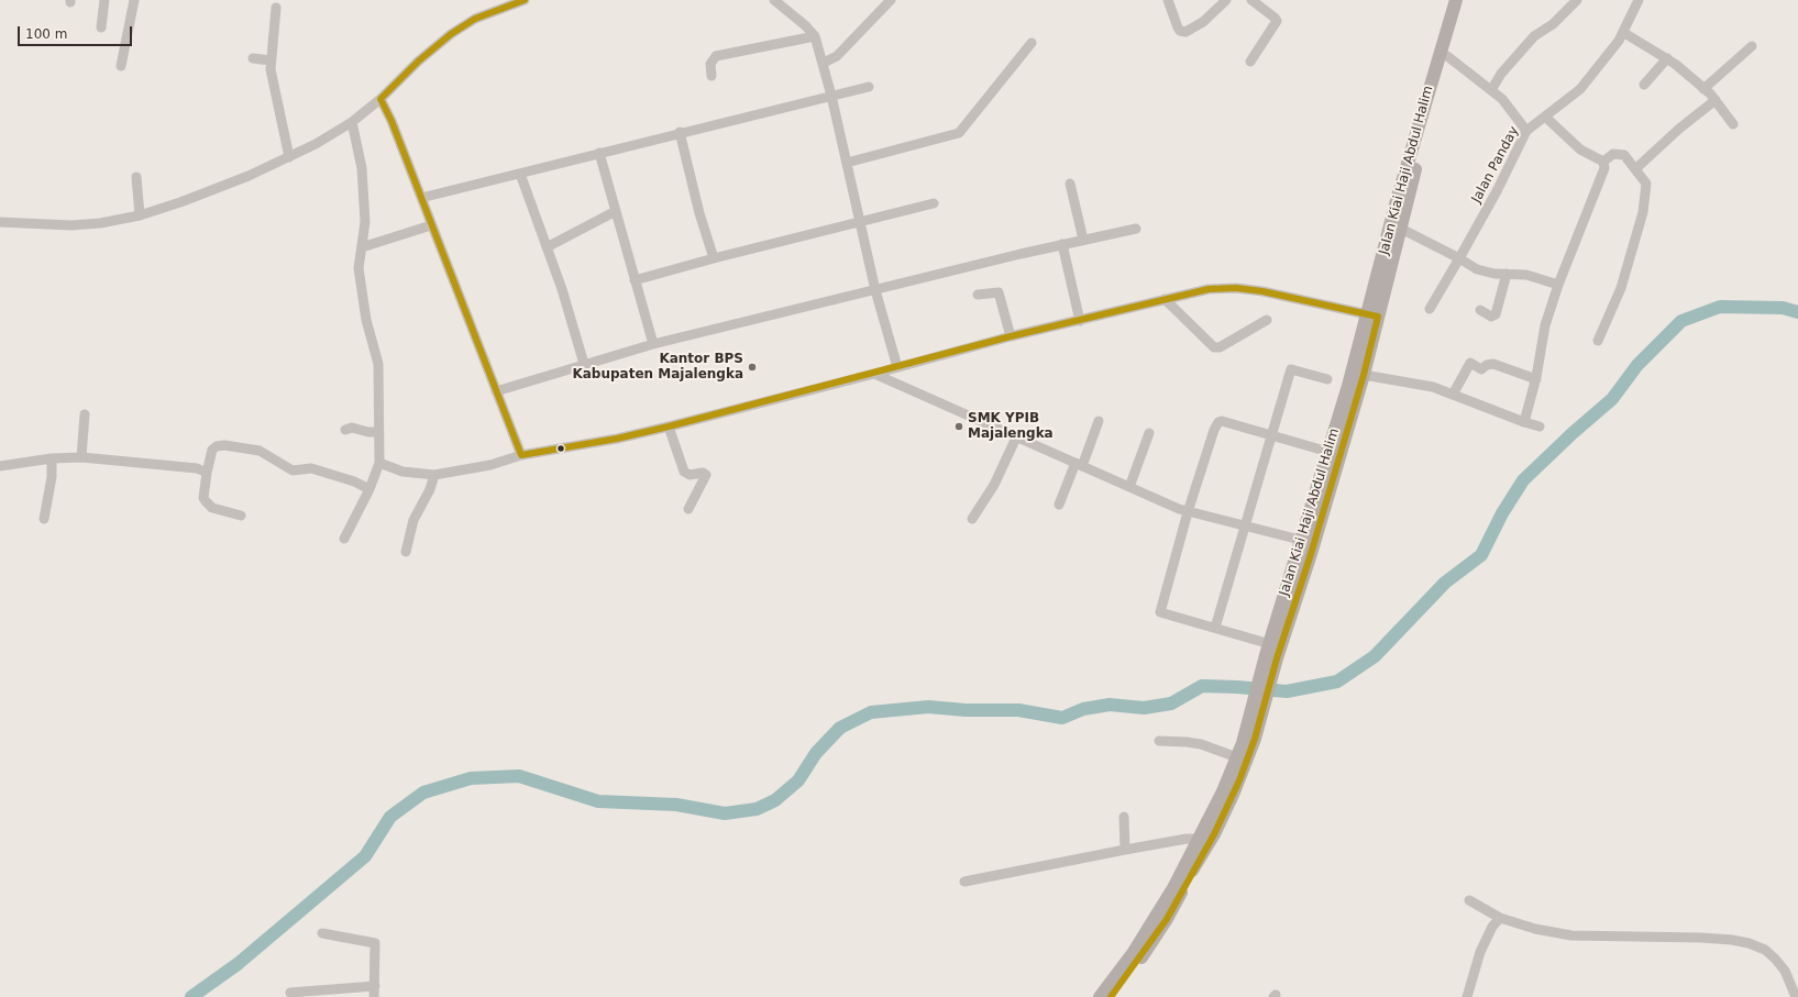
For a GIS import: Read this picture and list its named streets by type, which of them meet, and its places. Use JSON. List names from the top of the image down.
{
  "streets": {
    "main road": ["Jalan Kiai Haji Abdul Halim"],
    "street": ["Jalan Panday"]
  },
  "places": ["Kantor BPS Kabupaten Majalengka", "SMK YPIB Majalengka"],
  "scale_bar": "100 m"
}
